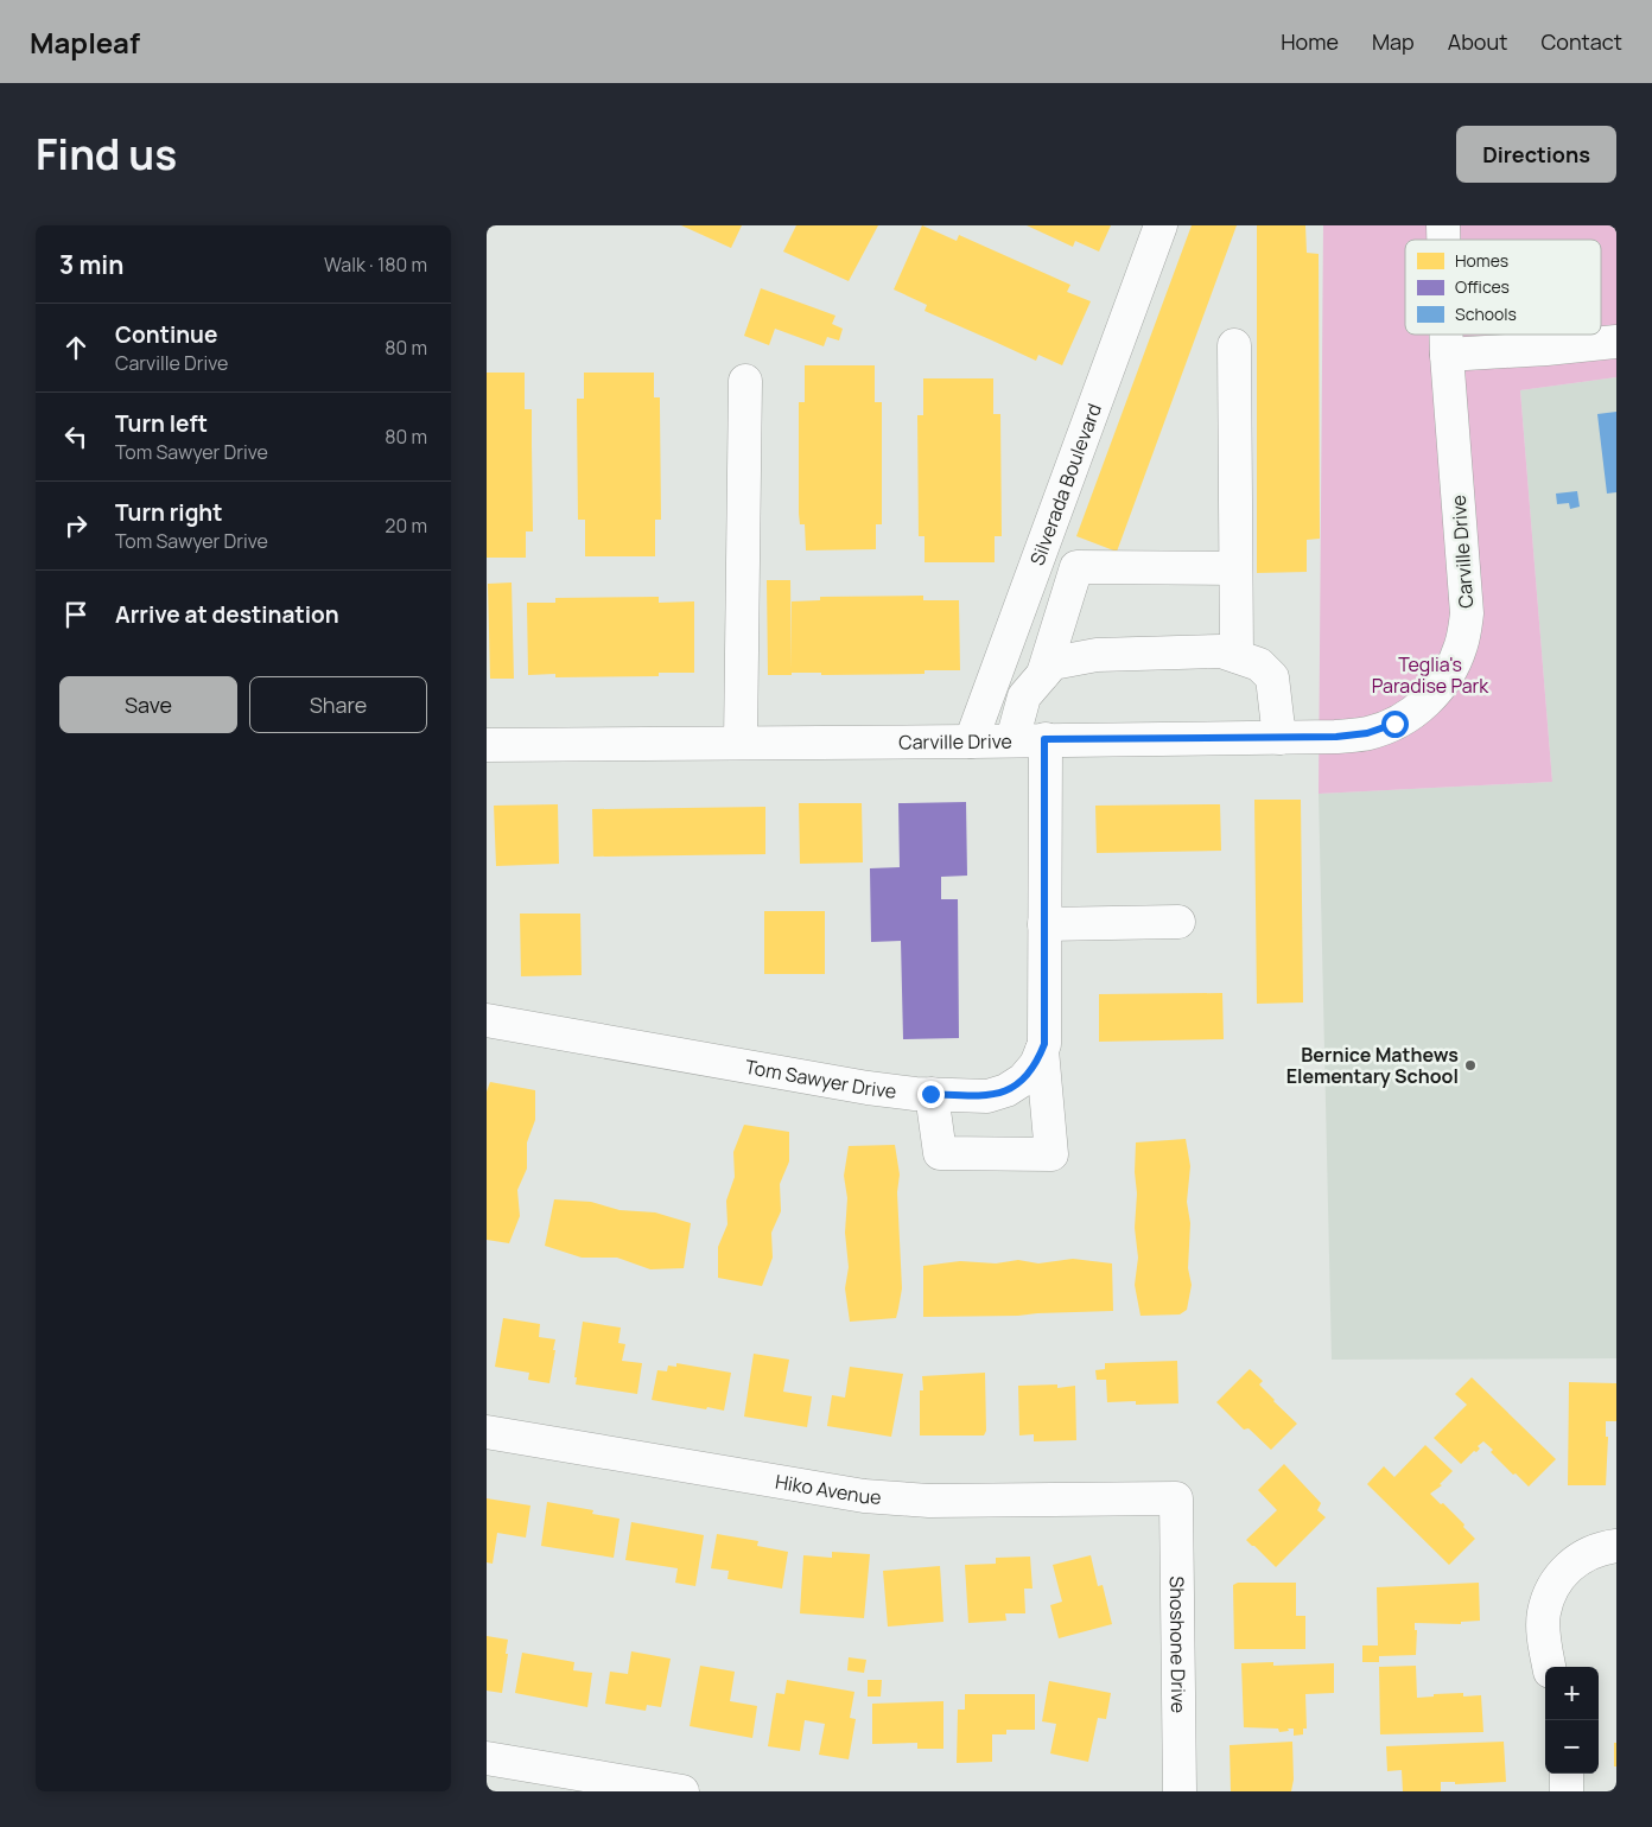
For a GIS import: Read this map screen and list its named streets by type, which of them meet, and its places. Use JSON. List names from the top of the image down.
{
  "streets": {
    "street": [
      "Silverada Boulevard",
      "Carville Drive",
      "Tom Sawyer Drive",
      "Hiko Avenue",
      "Shoshone Drive"
    ]
  },
  "crossings": [
    ["Silverada Boulevard", "Carville Drive"],
    ["Carville Drive", "Tom Sawyer Drive"],
    ["Hiko Avenue", "Shoshone Drive"]
  ],
  "parks": ["Teglia's Paradise Park"],
  "places": ["Bernice Mathews Elementary School"],
  "legend": ["Homes", "Offices", "Schools"],
  "page": {
    "header": "Mapleaf",
    "nav": [
      "Home",
      "Map",
      "About",
      "Contact"
    ],
    "title": "Find us",
    "buttons": [
      "Directions",
      ["Save", "Share"]
    ],
    "heading": ["3 min", "Walk · 180 m"],
    "list": [
      ["Continue", "Carville Drive", "80 m"],
      ["Turn left", "Tom Sawyer Drive", "80 m"],
      ["Turn right", "Tom Sawyer Drive", "20 m"],
      "Arrive at destination"
    ],
    "map_buttons": ["+", "−"]
  }
}
